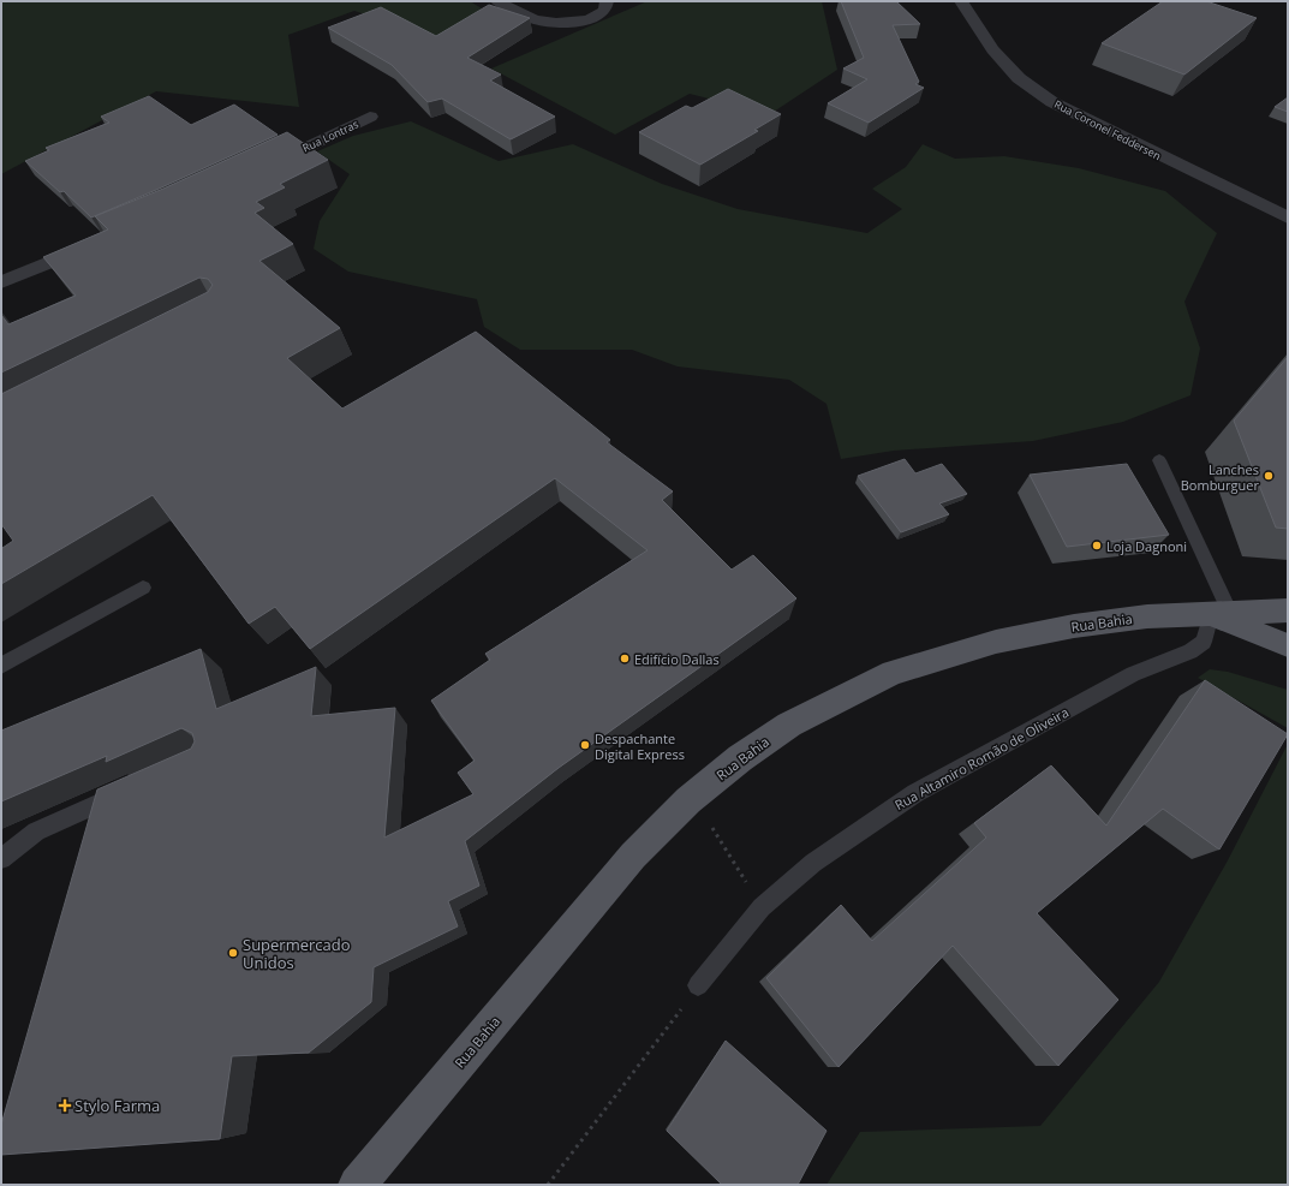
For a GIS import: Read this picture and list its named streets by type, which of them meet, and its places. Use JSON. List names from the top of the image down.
{
  "streets": {
    "main road": ["Rua Bahia"],
    "street": ["Rua Coronel Feddersen", "Rua Lontras"],
    "lane": ["Rua Altamiro Romão de Oliveira"]
  },
  "crossings": [
    ["Rua Bahia", "Rua Altamiro Romão de Oliveira"]
  ],
  "places": {
    "other": [
      "Lanches Bomburguer",
      "Loja Dagnoni",
      "Edifício Dallas",
      "Despachante Digital Express",
      "Supermercado Unidos"
    ],
    "health": ["Stylo Farma"]
  }
}
